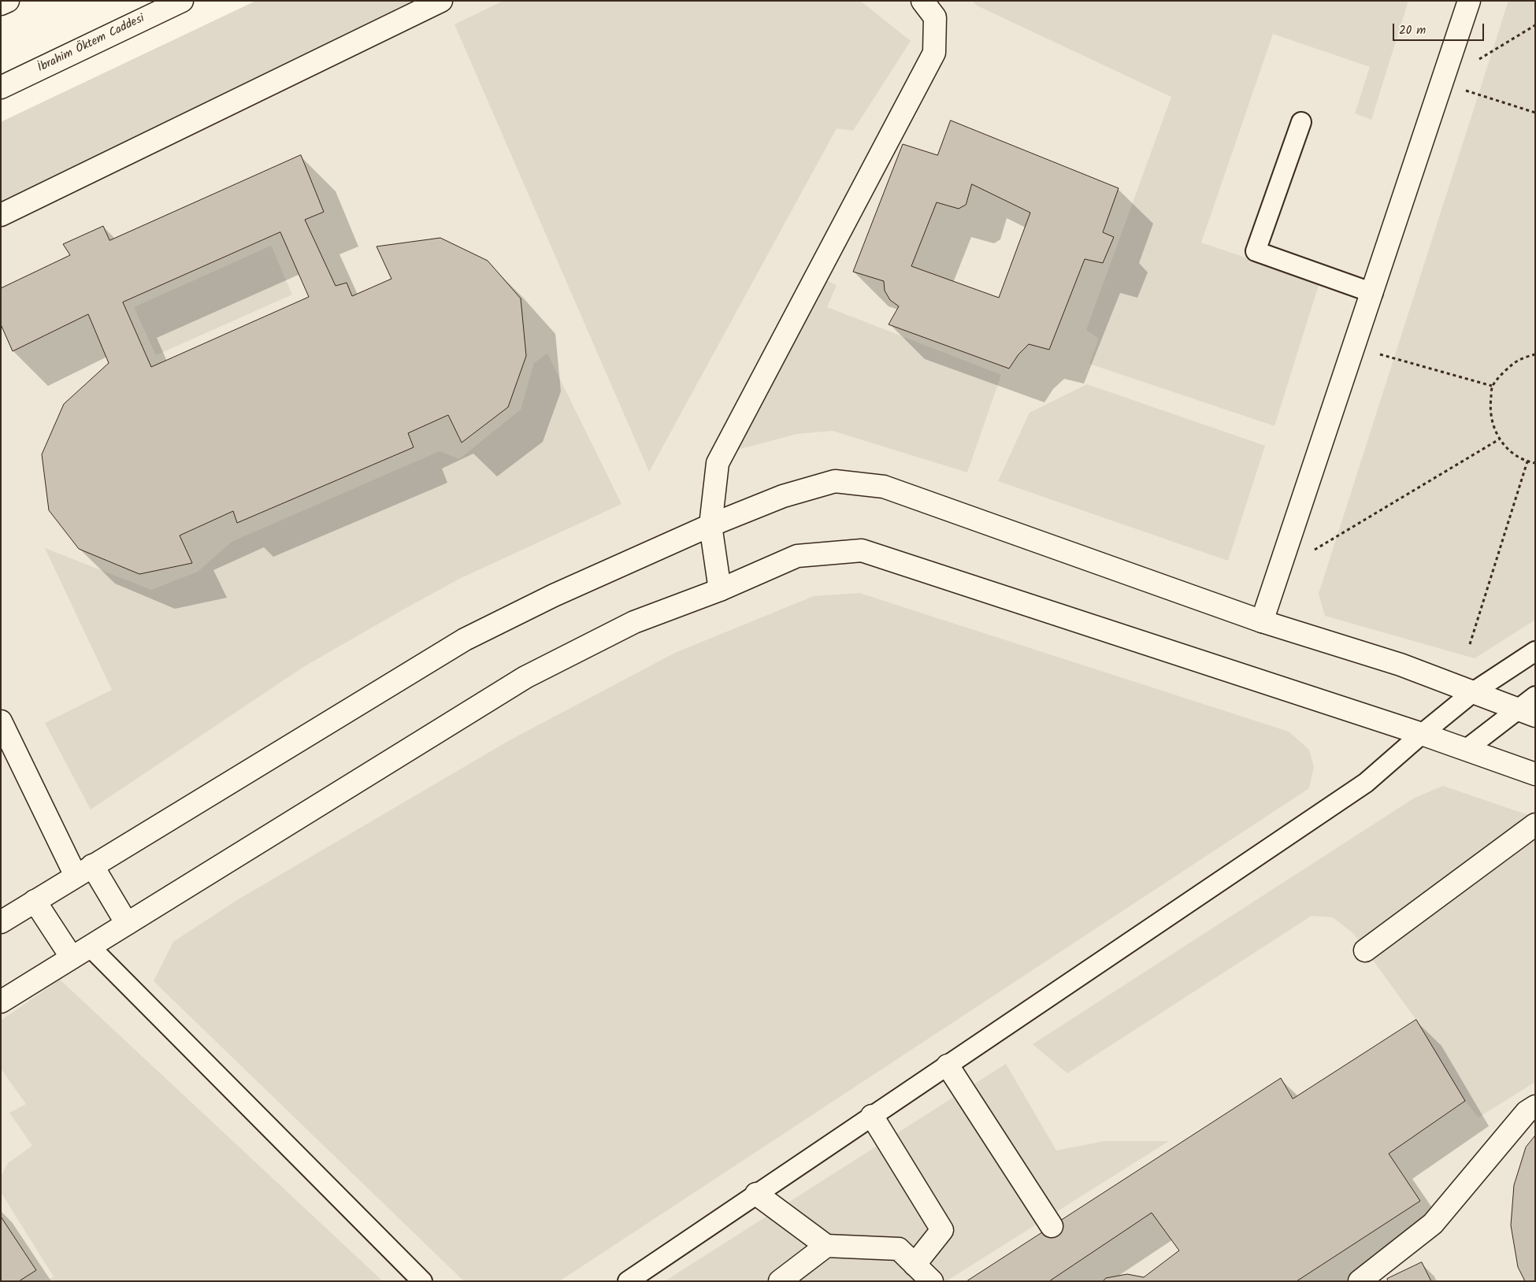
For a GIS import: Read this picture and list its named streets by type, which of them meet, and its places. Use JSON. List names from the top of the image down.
{
  "streets": {
    "street": ["İbrahim Öktem Caddesi"]
  },
  "scale_bar": "20 m"
}
